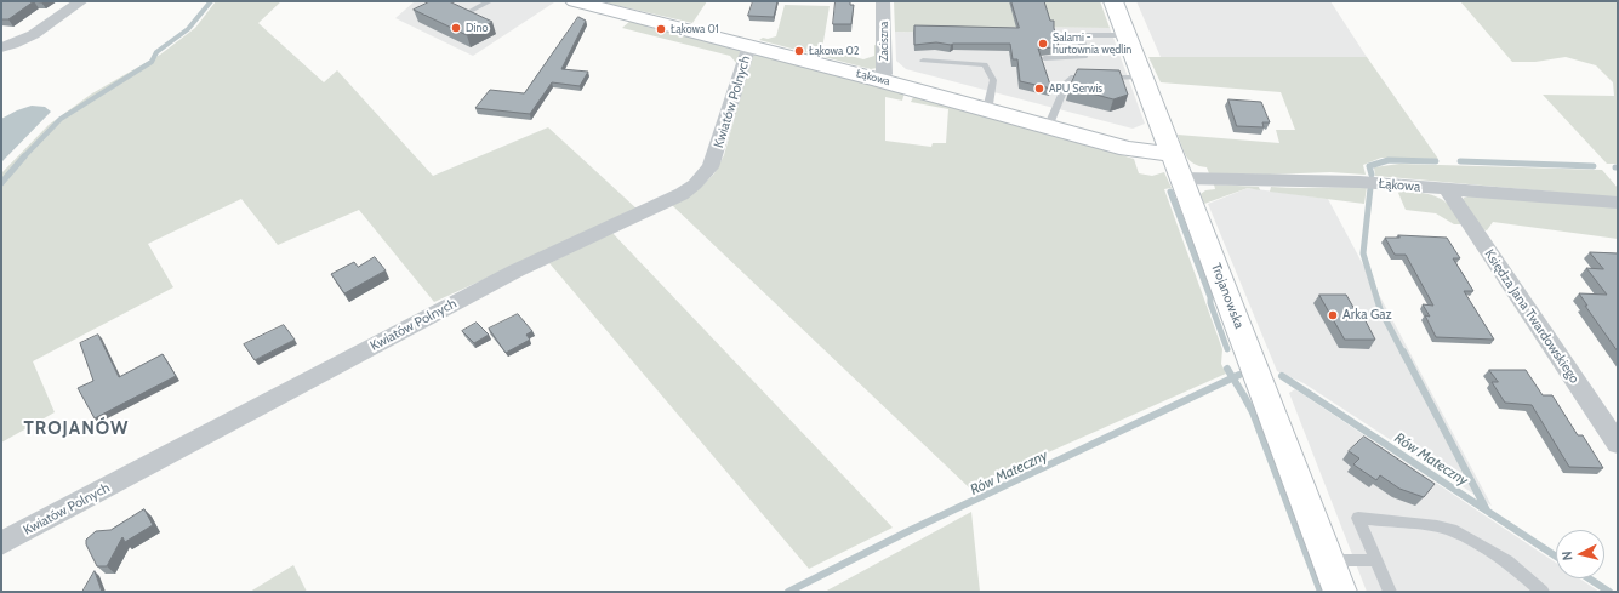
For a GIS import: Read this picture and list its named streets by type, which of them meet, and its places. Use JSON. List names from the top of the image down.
{
  "streets": {
    "street": [
      "Zaciszna",
      "Łąkowa",
      "Kwiatów Polnych",
      "Trojanowska",
      "Księdza Jana Twardowskiego"
    ]
  },
  "crossings": [
    ["Zaciszna", "Łąkowa"],
    ["Łąkowa", "Kwiatów Polnych"],
    ["Łąkowa", "Trojanowska"],
    ["Łąkowa", "Księdza Jana Twardowskiego"]
  ],
  "districts": ["TROJANÓW"],
  "water": ["Rów Mateczny"],
  "places": [
    "Dino",
    "Łąkowa 01",
    "Salami - hurtownia wędlin",
    "Łąkowa 02",
    "APU Serwis",
    "Arka Gaz"
  ],
  "north": "left"
}
